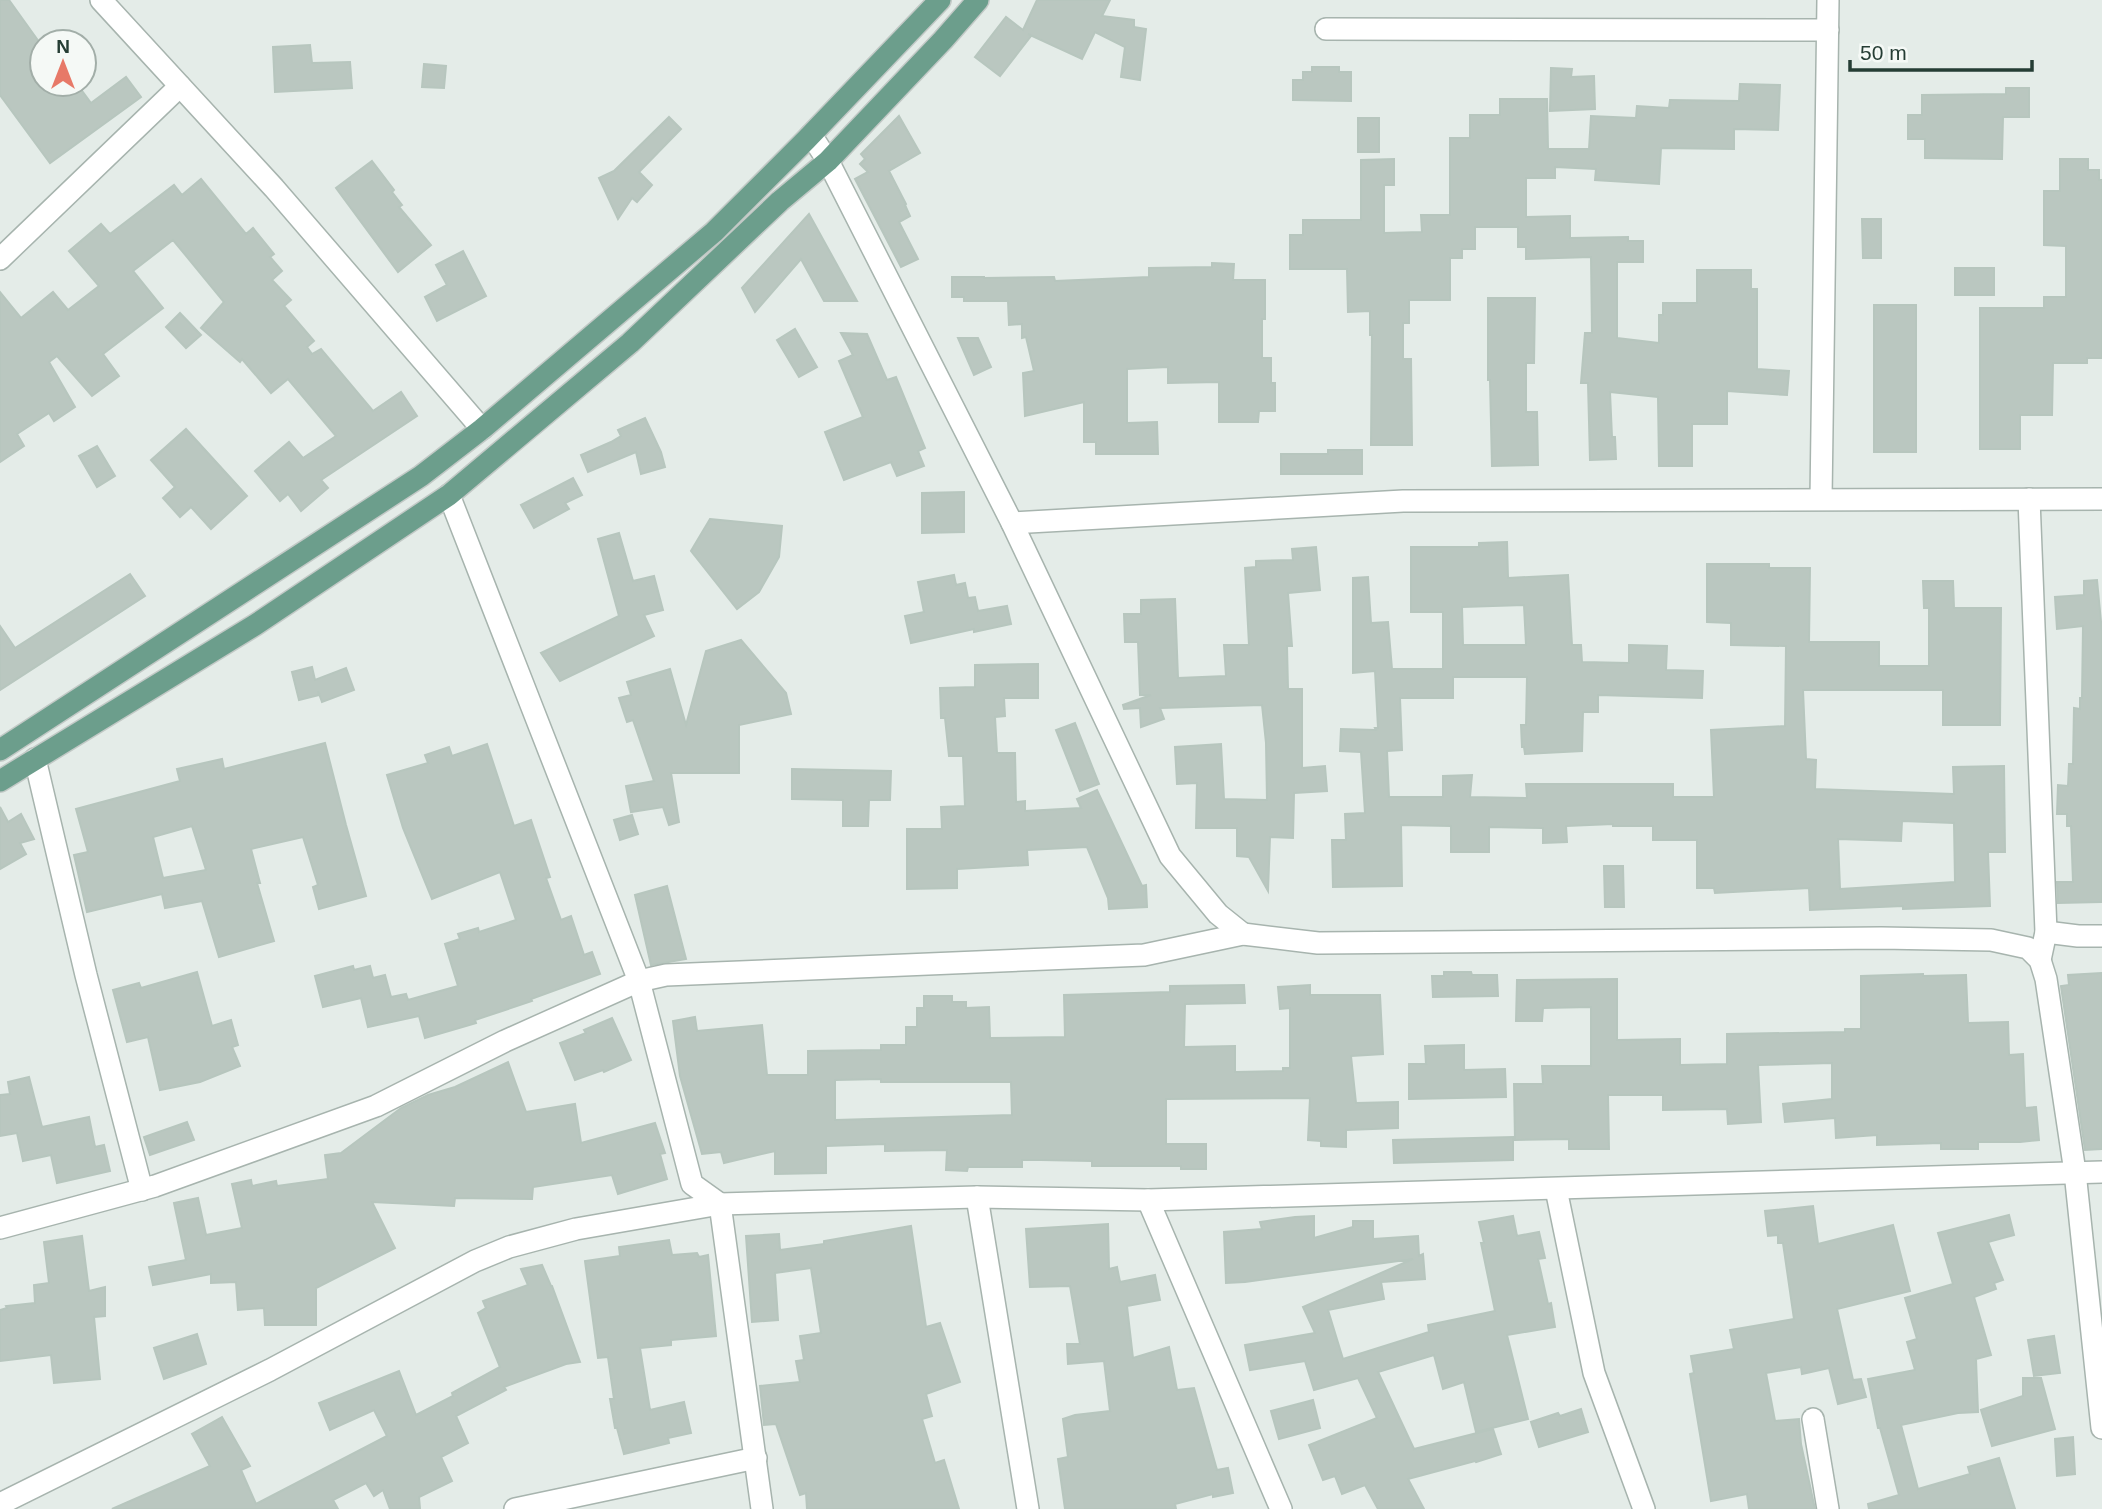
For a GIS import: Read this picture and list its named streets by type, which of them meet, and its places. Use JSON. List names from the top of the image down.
{
  "scale_bar": "50 m",
  "north": "top"
}
